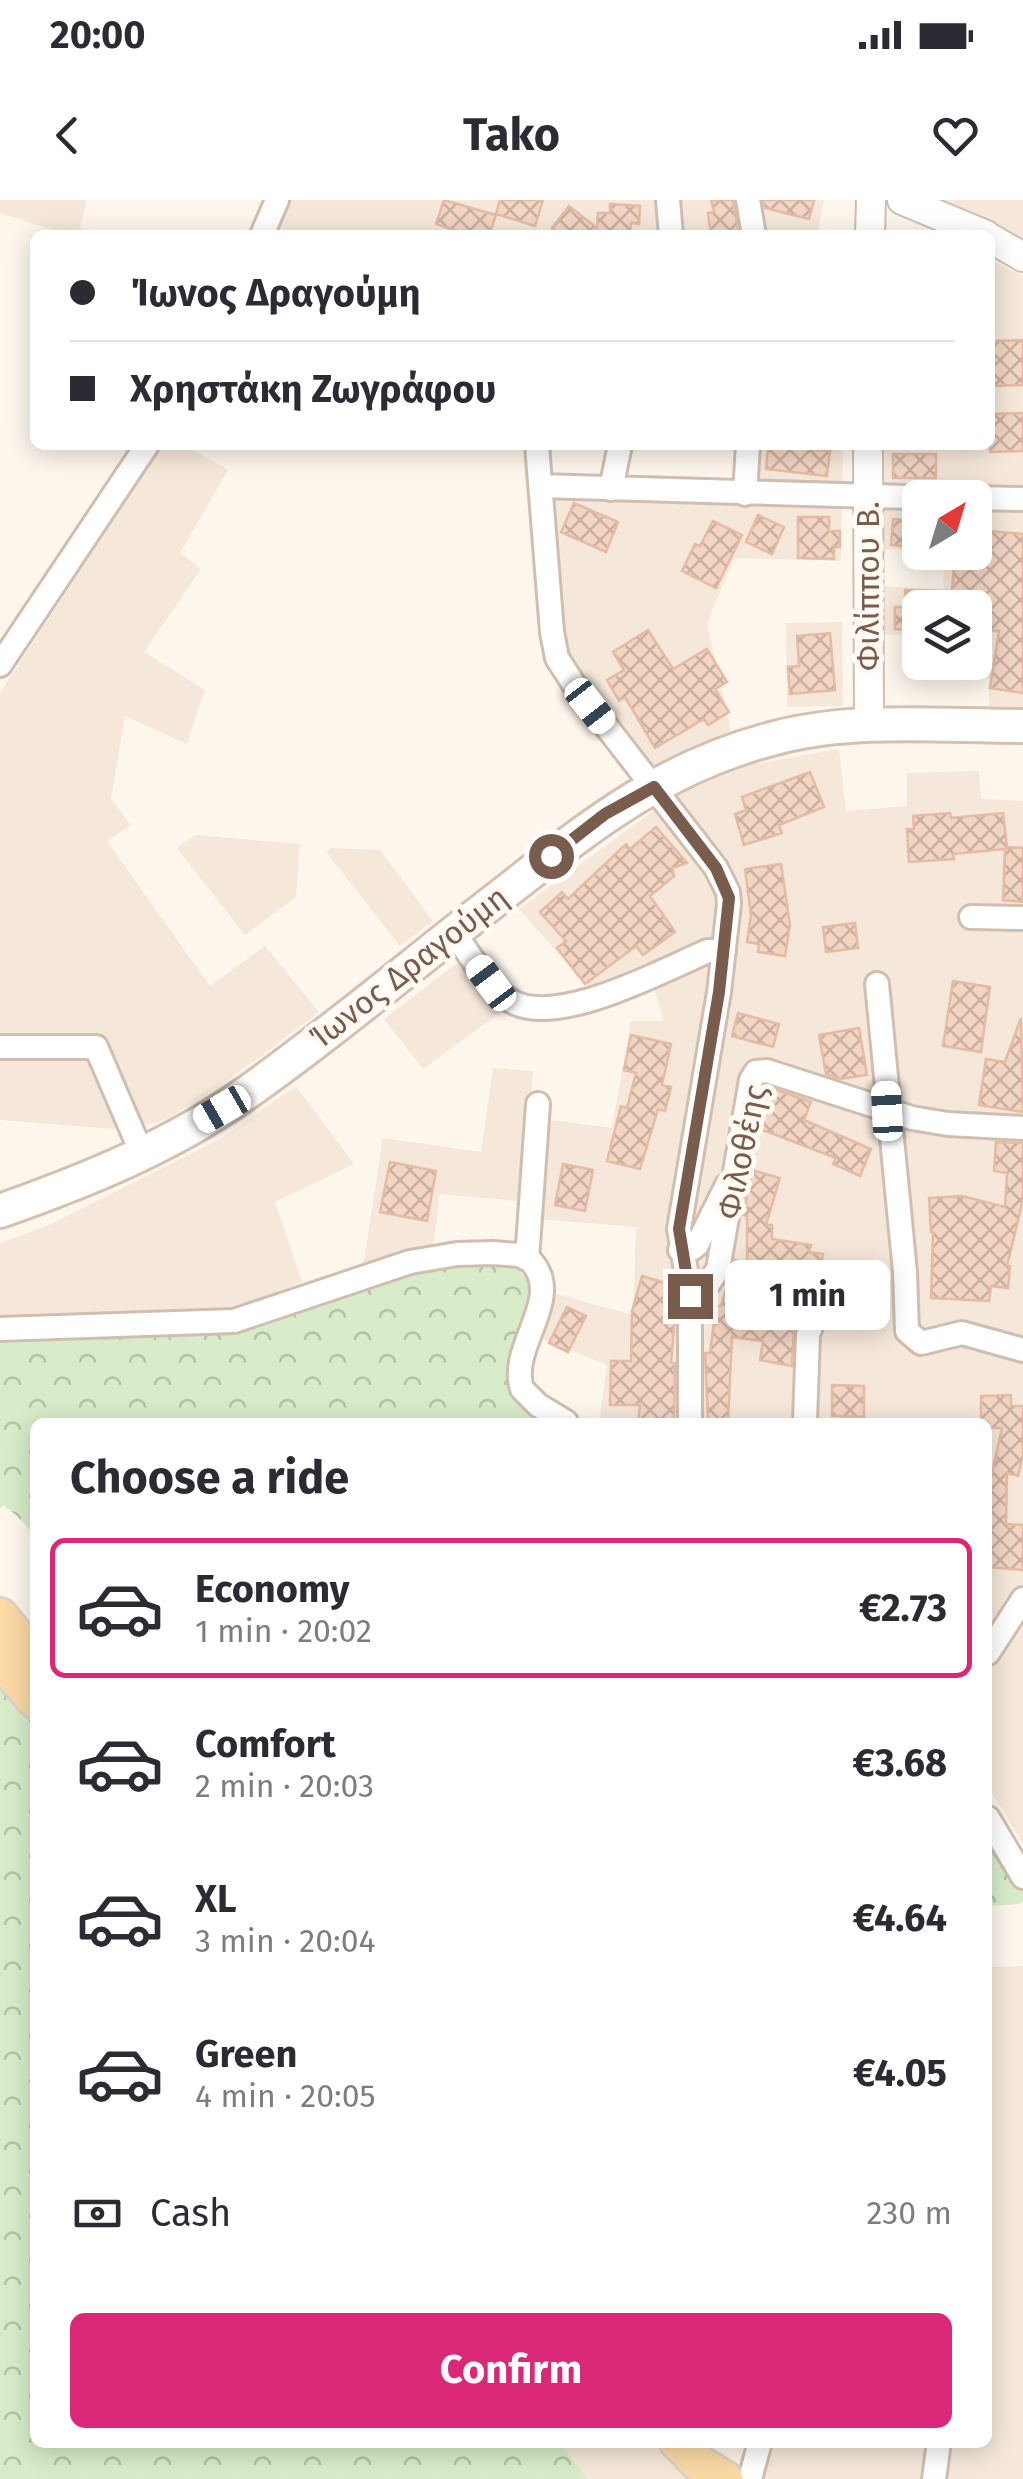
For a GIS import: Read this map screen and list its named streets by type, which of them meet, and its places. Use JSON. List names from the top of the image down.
{
  "streets": {
    "main road": ["Ίωνος Δραγούμη"],
    "street": ["Φιλίππου Β.", "Φιλοθέης"]
  },
  "crossings": [
    ["Φιλίππου Β.", "Ίωνος Δραγούμη"]
  ],
  "north": "top right",
  "page": {
    "status": "20:00",
    "header": "Tako",
    "banner": ["Ίωνος Δραγούμη", "Χρηστάκη Ζωγράφου"],
    "bubble": "1 min",
    "heading": "Choose a ride",
    "list": [
      {
        "name": "Economy",
        "note": "1 min · 20:02",
        "value": "€2.73"
      },
      {
        "name": "Comfort",
        "note": "2 min · 20:03",
        "value": "€3.68"
      },
      {
        "name": "XL",
        "note": "3 min · 20:04",
        "value": "€4.64"
      },
      {
        "name": "Green",
        "note": "4 min · 20:05",
        "value": "€4.05"
      }
    ],
    "pay": ["Cash", "230 m"],
    "buttons": "Confirm"
  }
}
